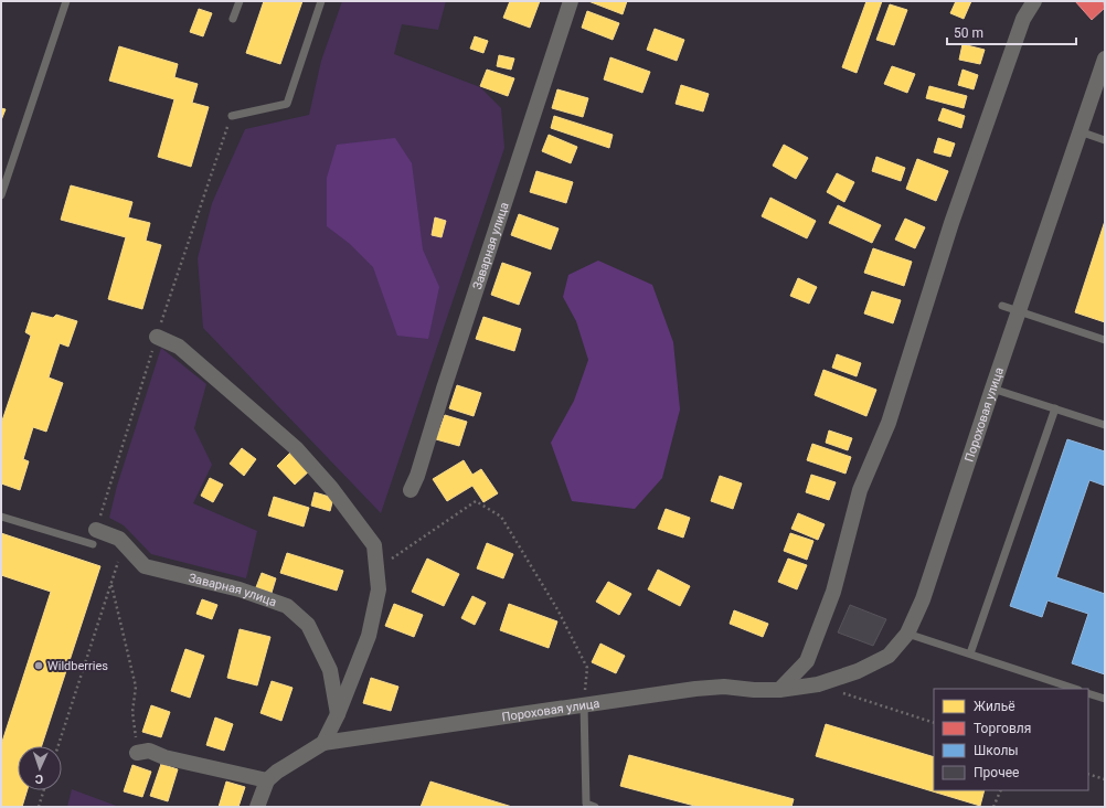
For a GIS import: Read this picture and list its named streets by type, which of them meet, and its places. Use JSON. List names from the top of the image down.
{
  "streets": {
    "street": ["Заварная улица", "Пороховая улица"]
  },
  "places": ["Wildberries"],
  "legend": [
    "Жильё",
    "Торговля",
    "Школы",
    "Прочее"
  ],
  "scale_bar": "50 m",
  "north": "bottom"
}
